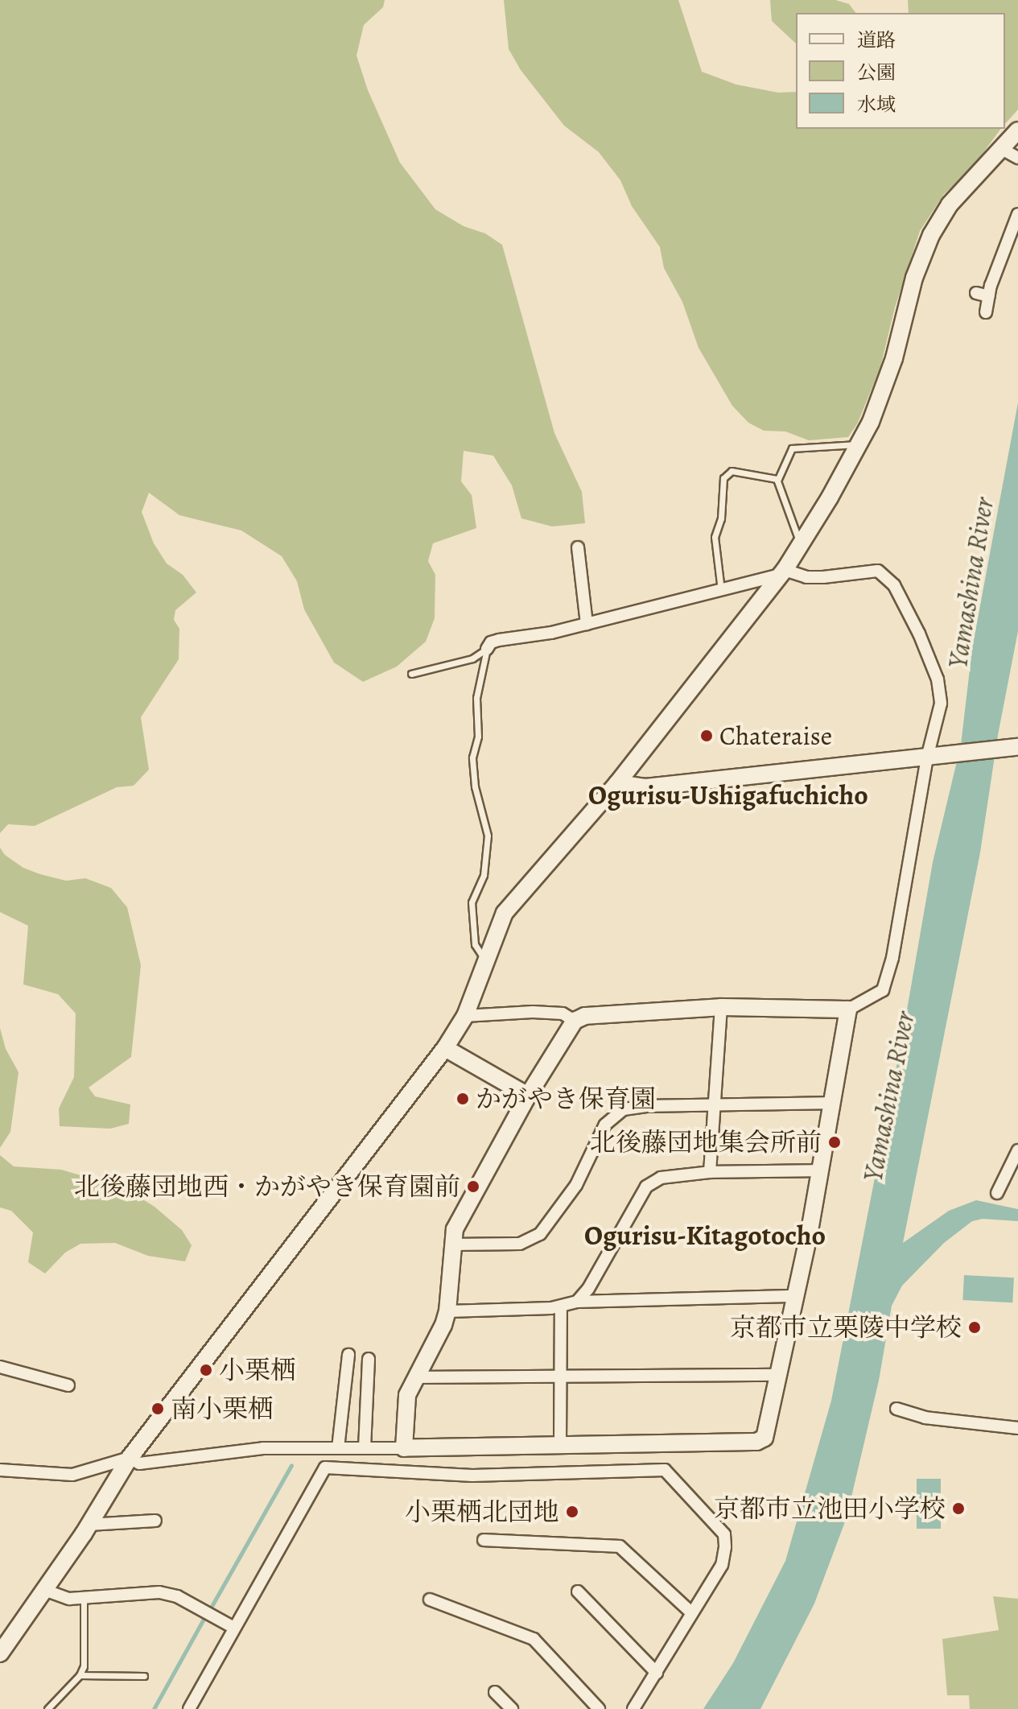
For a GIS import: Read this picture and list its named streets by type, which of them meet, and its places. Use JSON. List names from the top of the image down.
{
  "districts": ["Ogurisu-Ushigafuchicho", "Ogurisu-Kitagotocho"],
  "water": ["Yamashina River"],
  "places": [
    "Chateraise",
    "かがやき保育園",
    "北後藤団地集会所前",
    "北後藤団地西・かがやき保育園前",
    "京都市立栗陵中学校",
    "小栗栖",
    "南小栗栖",
    "京都市立池田小学校",
    "小栗栖北団地"
  ],
  "legend": ["道路", "公園", "水域"]
}
